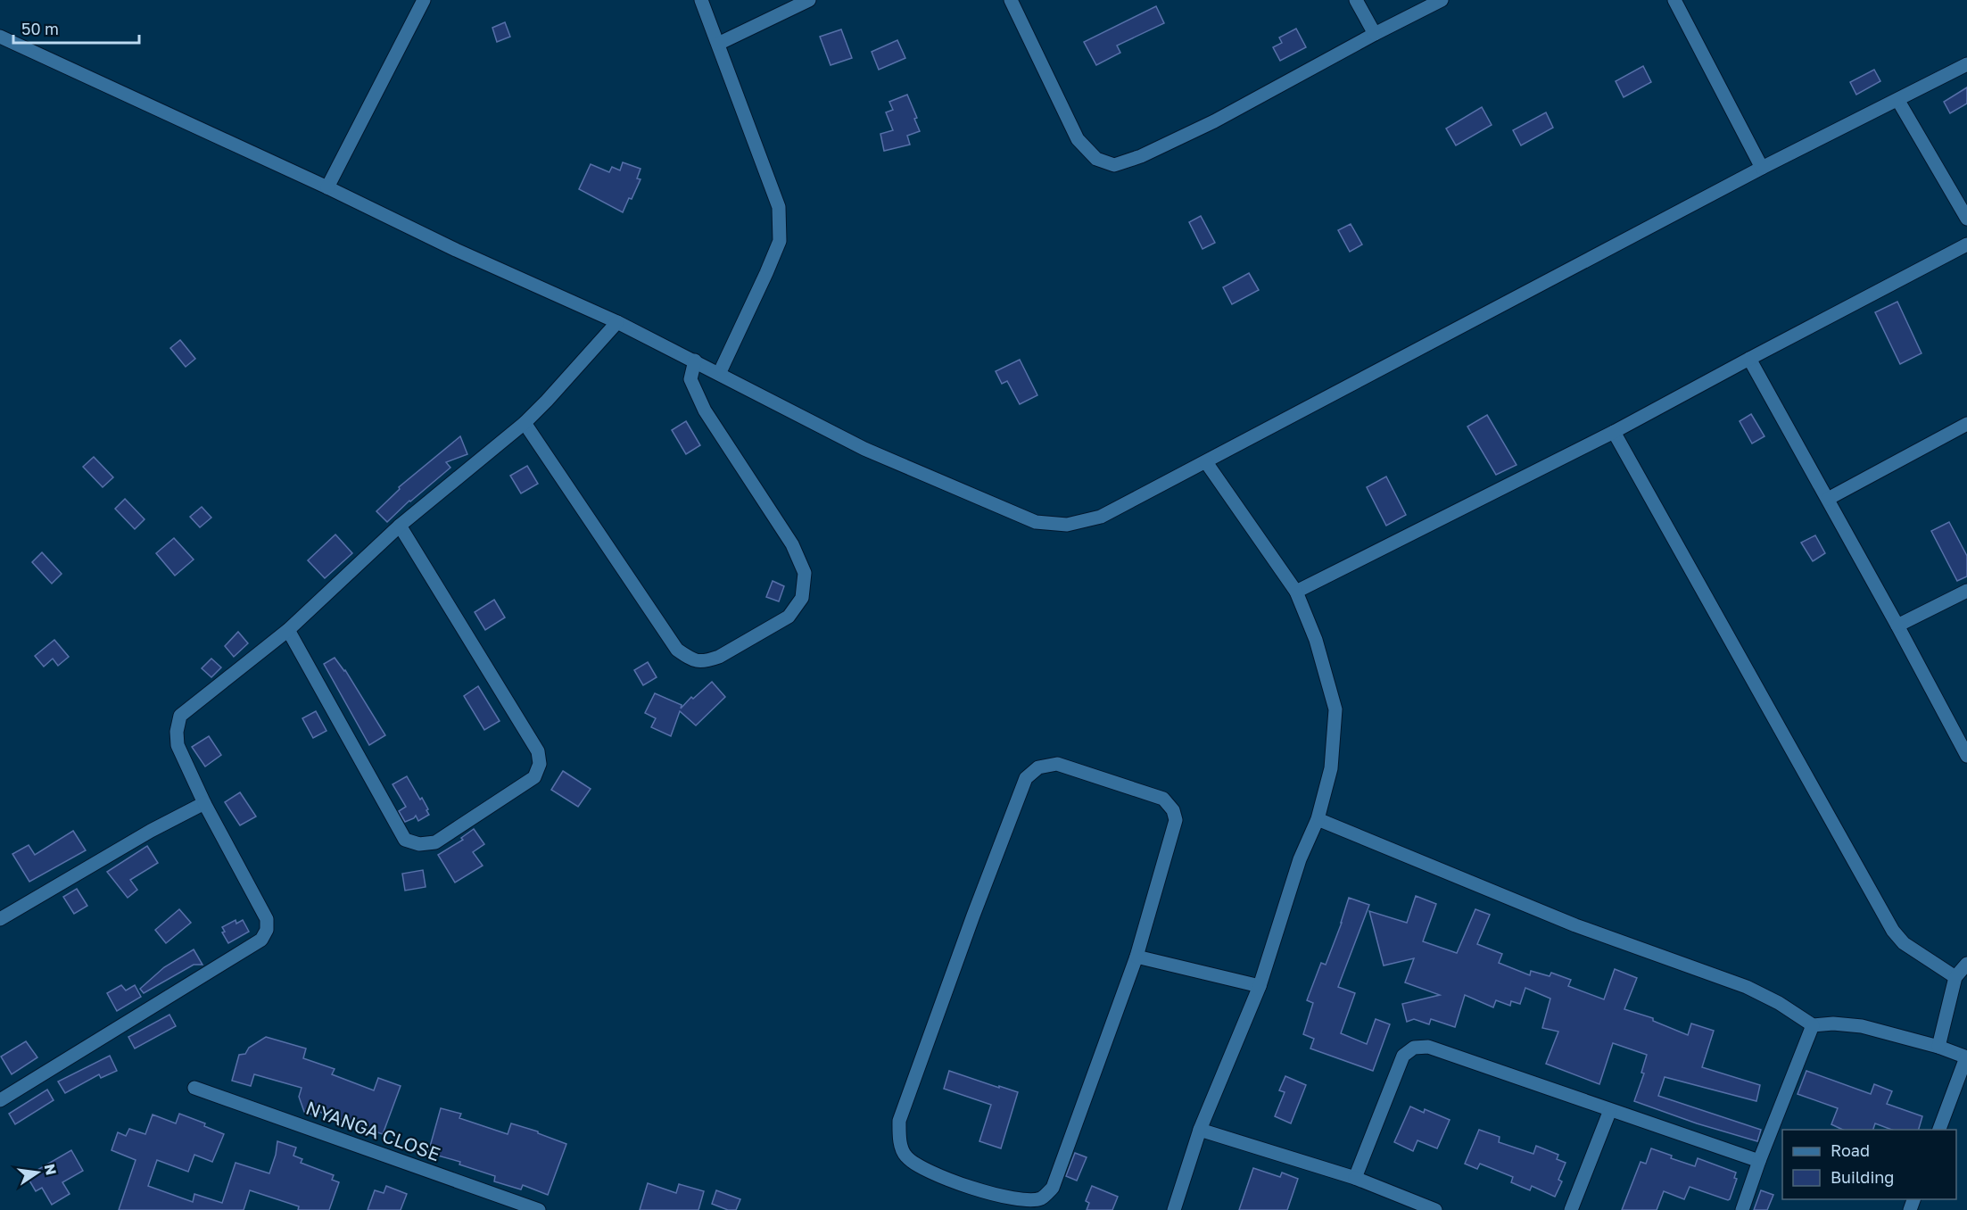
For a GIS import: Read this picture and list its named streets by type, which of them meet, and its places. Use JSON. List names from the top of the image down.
{
  "streets": {
    "street": ["NYANGA CLOSE"]
  },
  "legend": ["Road", "Building"],
  "scale_bar": "50 m",
  "north": "right"
}
